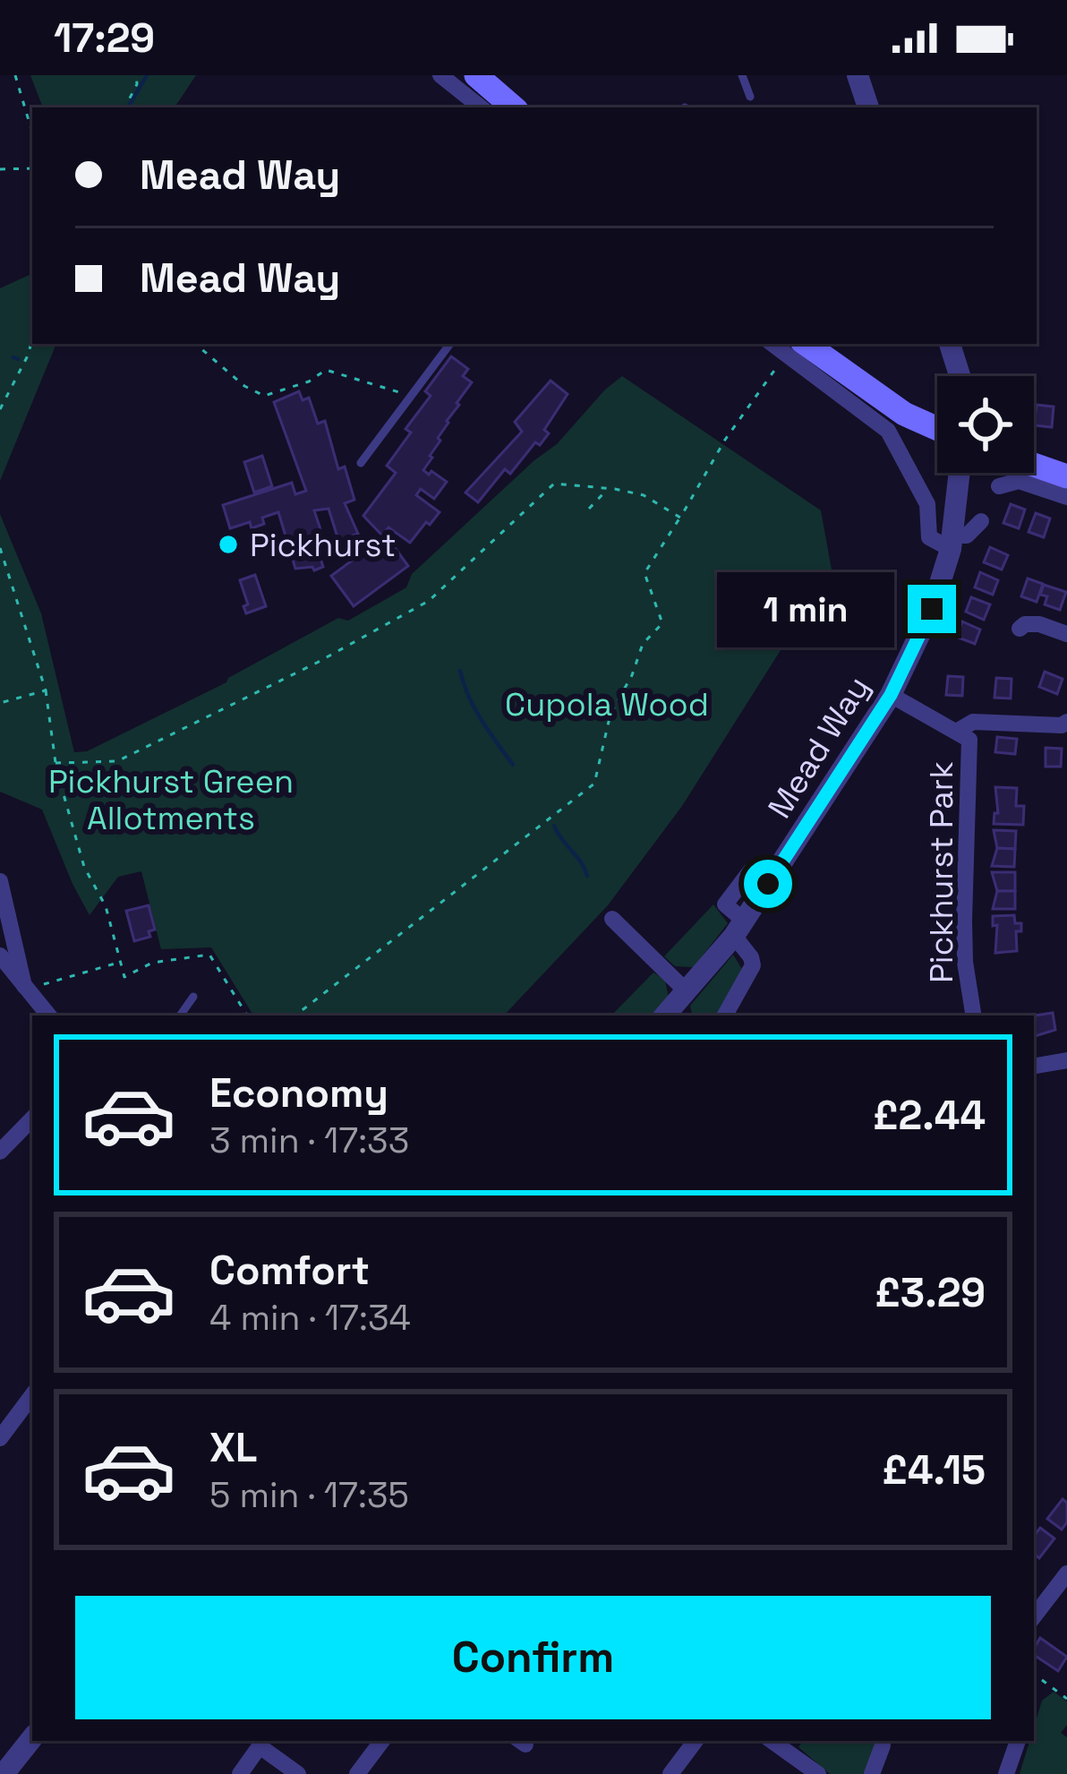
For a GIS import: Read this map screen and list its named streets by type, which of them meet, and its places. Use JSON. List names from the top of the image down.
{
  "streets": {
    "street": ["Mead Way", "Pickhurst Park"]
  },
  "crossings": [
    ["Mead Way", "Pickhurst Park"]
  ],
  "parks": ["Cupola Wood", "Pickhurst Green Allotments"],
  "places": ["Pickhurst"],
  "page": {
    "status": "17:29",
    "banner": ["Mead Way", "Mead Way"],
    "bubble": "1 min",
    "list": [
      {
        "name": "Economy",
        "note": "3 min · 17:33",
        "value": "£2.44"
      },
      {
        "name": "Comfort",
        "note": "4 min · 17:34",
        "value": "£3.29"
      },
      {
        "name": "XL",
        "note": "5 min · 17:35",
        "value": "£4.15"
      }
    ],
    "buttons": "Confirm"
  }
}
